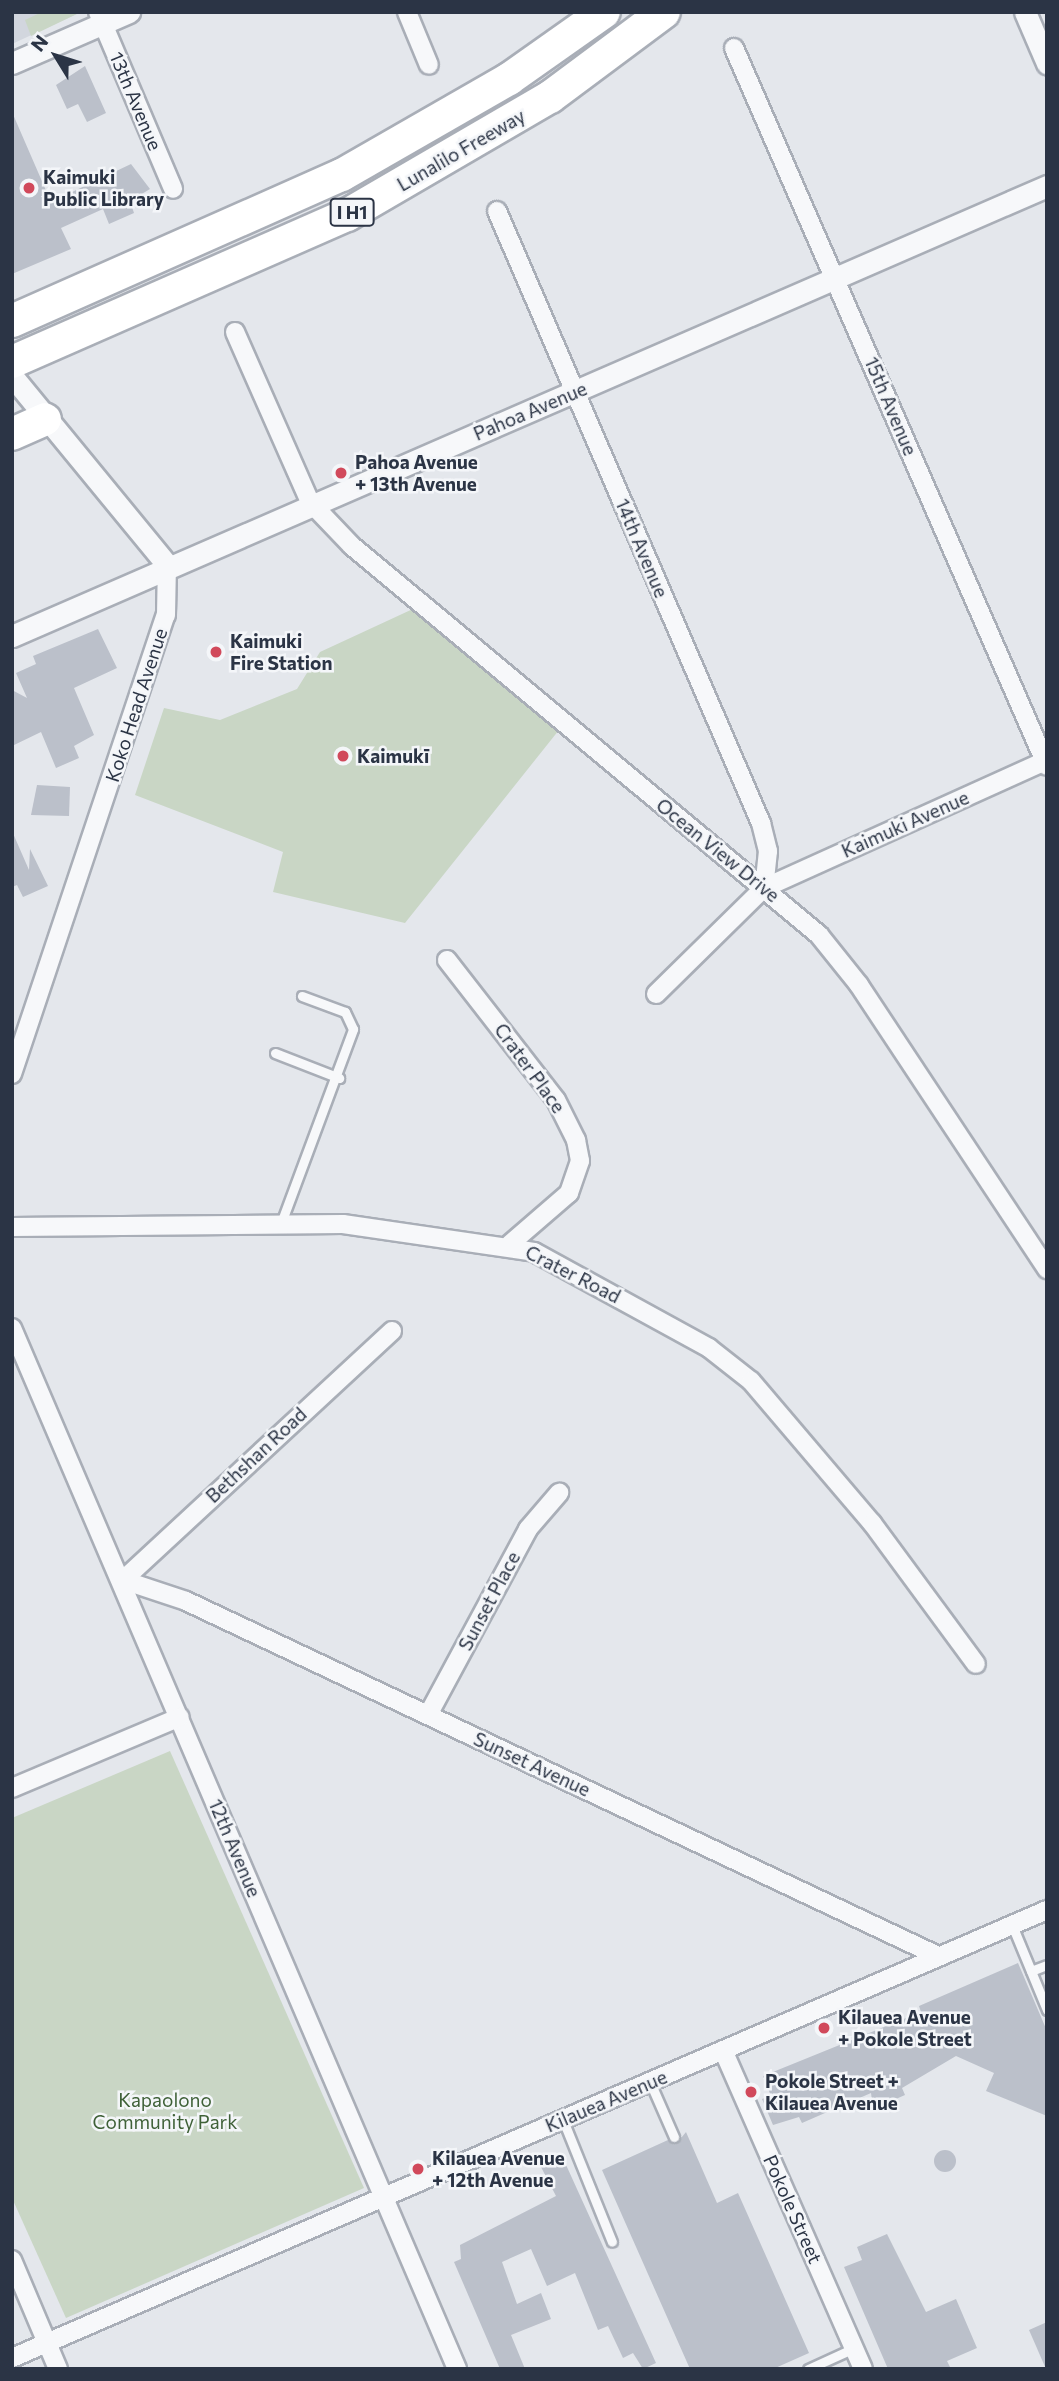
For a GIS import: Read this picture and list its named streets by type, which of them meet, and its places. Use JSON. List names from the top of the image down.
{
  "streets": {
    "highway": ["Lunalilo Freeway", "I H1"],
    "street": [
      "13th Avenue",
      "15th Avenue",
      "Pahoa Avenue",
      "14th Avenue",
      "Koko Head Avenue",
      "Kaimuki Avenue",
      "Ocean View Drive",
      "Crater Place",
      "Crater Road",
      "Bethshan Road",
      "Sunset Place",
      "Sunset Avenue",
      "12th Avenue",
      "Kilauea Avenue",
      "Pokole Street"
    ]
  },
  "crossings": [
    ["15th Avenue", "Pahoa Avenue"],
    ["15th Avenue", "Kaimuki Avenue"],
    ["Pahoa Avenue", "14th Avenue"],
    ["Pahoa Avenue", "Koko Head Avenue"],
    ["Pahoa Avenue", "Ocean View Drive"],
    ["14th Avenue", "Kaimuki Avenue"],
    ["14th Avenue", "Ocean View Drive"],
    ["Kaimuki Avenue", "Ocean View Drive"],
    ["Crater Place", "Crater Road"],
    ["Bethshan Road", "Sunset Avenue"],
    ["Bethshan Road", "12th Avenue"],
    ["Sunset Place", "Sunset Avenue"],
    ["Sunset Avenue", "12th Avenue"],
    ["Sunset Avenue", "Kilauea Avenue"],
    ["12th Avenue", "Kilauea Avenue"],
    ["Kilauea Avenue", "Pokole Street"]
  ],
  "parks": ["Kapaolono Community Park"],
  "places": [
    "Kaimuki Public Library",
    "Pahoa Avenue + 13th Avenue",
    "Kaimuki Fire Station",
    "Kaimukī",
    "Kilauea Avenue + Pokole Street",
    "Pokole Street + Kilauea Avenue",
    "Kilauea Avenue + 12th Avenue"
  ],
  "north": "top left"
}
